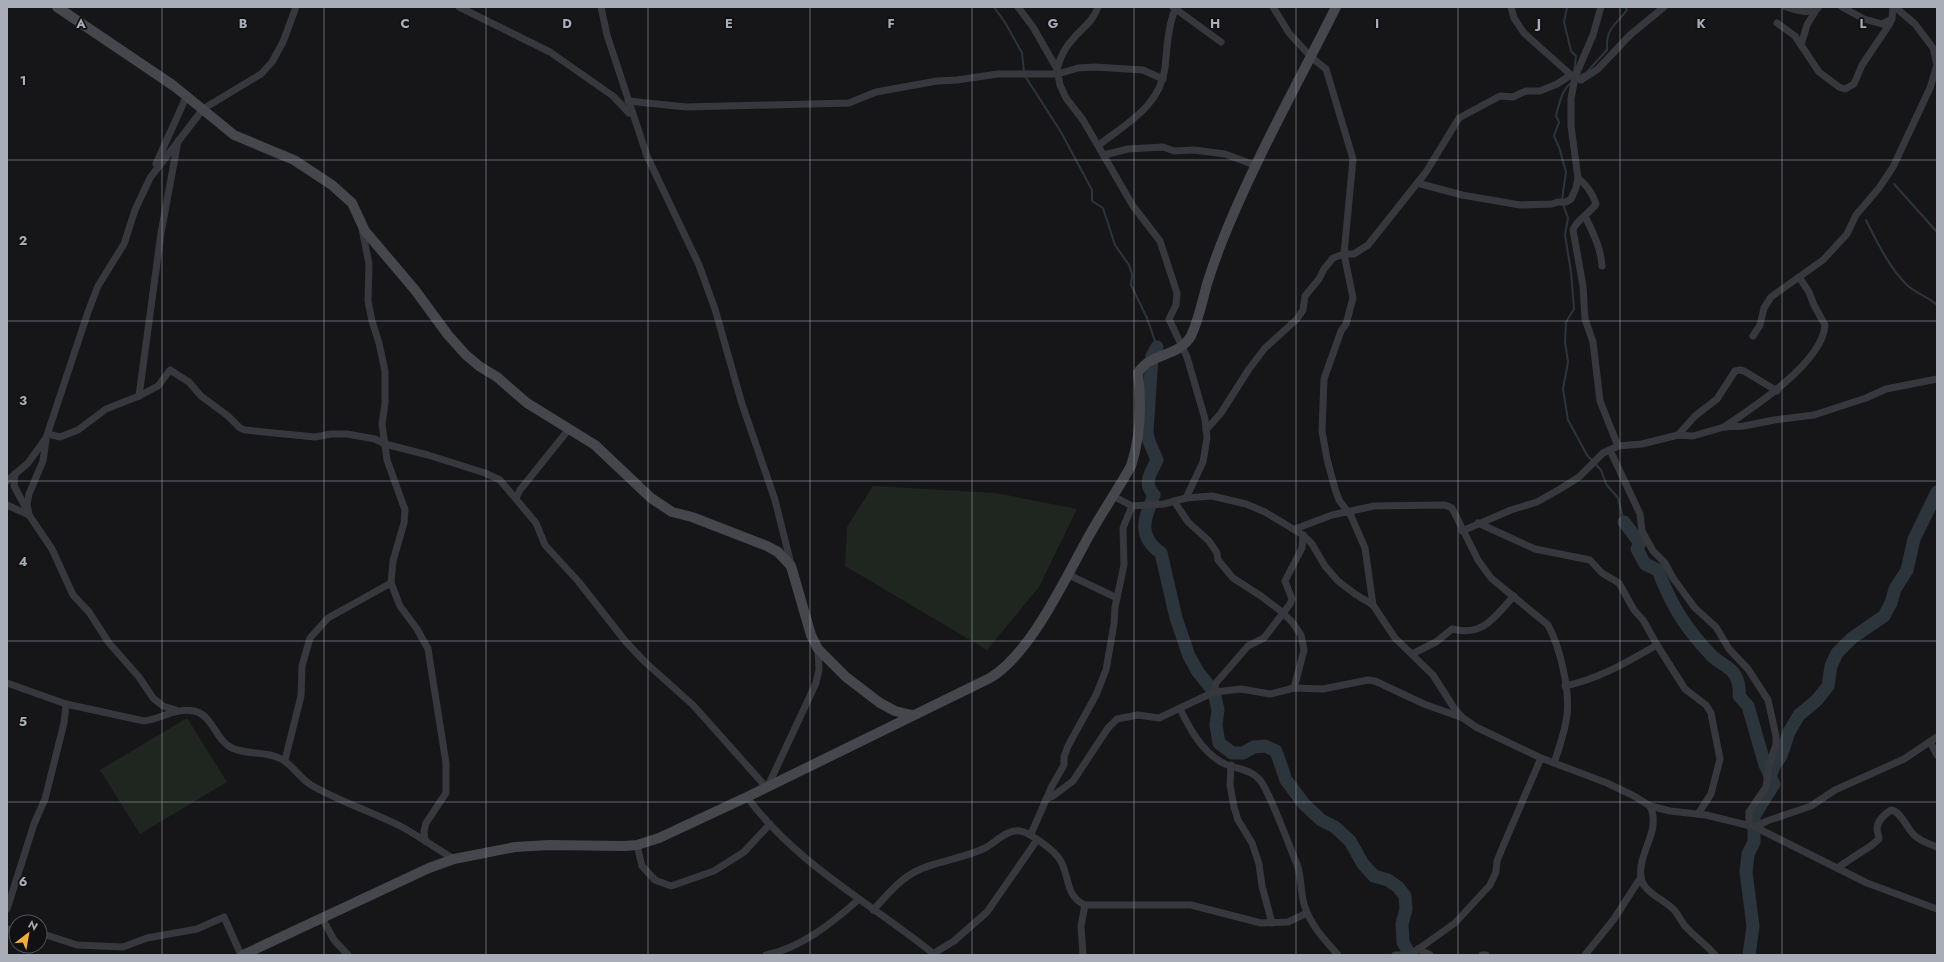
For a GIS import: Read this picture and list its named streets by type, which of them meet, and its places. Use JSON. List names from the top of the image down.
{
  "north": "top right",
  "grid": {
    "columns": [
      "A",
      "B",
      "C",
      "D",
      "E",
      "F",
      "G",
      "H",
      "I",
      "J",
      "K",
      "L"
    ],
    "rows": [
      "1",
      "2",
      "3",
      "4",
      "5",
      "6"
    ]
  }
}
